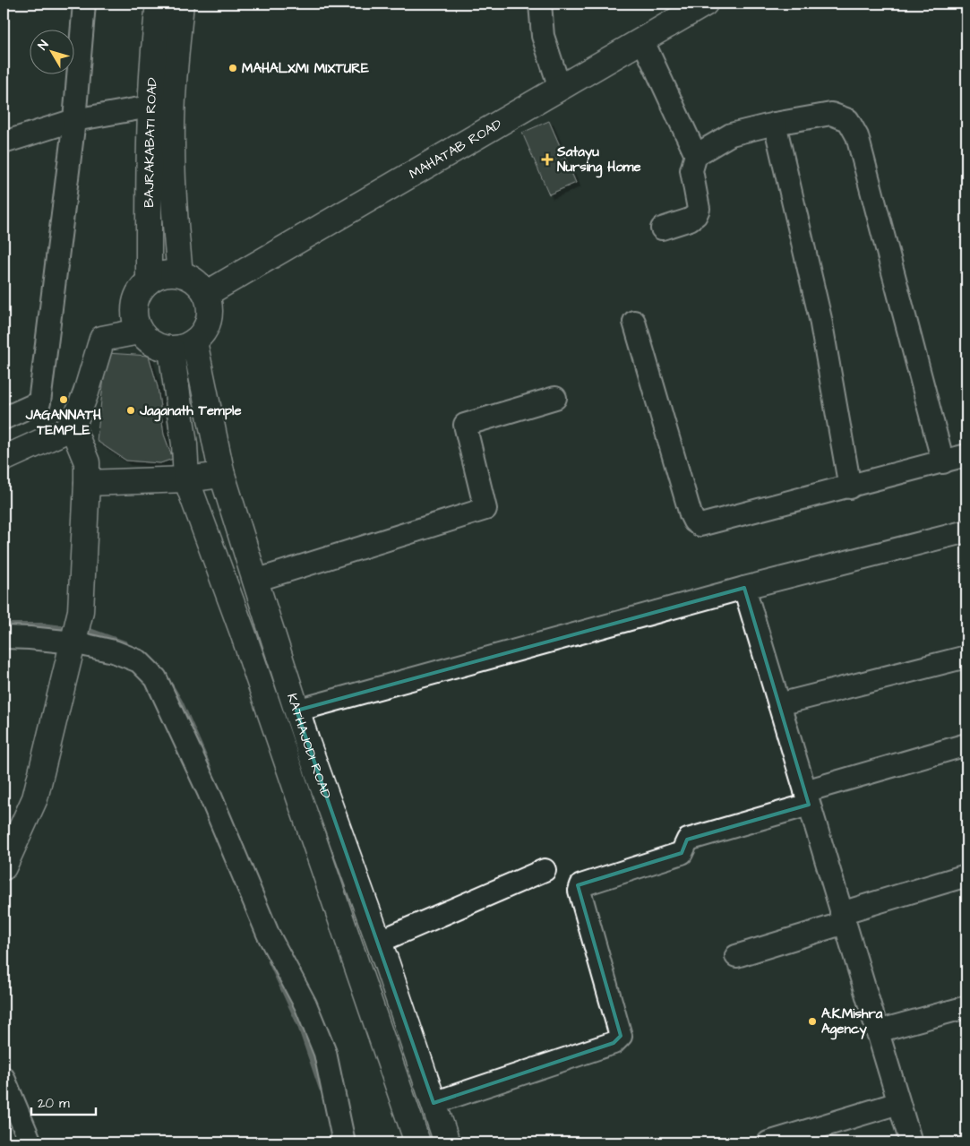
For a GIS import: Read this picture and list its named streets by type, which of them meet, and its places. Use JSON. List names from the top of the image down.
{
  "streets": {
    "main road": ["BAJRAKABATI ROAD", "MAHATAB ROAD", "KATHAJODI ROAD"]
  },
  "crossings": [
    ["BAJRAKABATI ROAD", "MAHATAB ROAD"],
    ["BAJRAKABATI ROAD", "KATHAJODI ROAD"],
    ["MAHATAB ROAD", "KATHAJODI ROAD"]
  ],
  "places": {
    "other": [
      "MAHALXMI MIXTURE",
      "JAGANNATH TEMPLE",
      "Jaganath Temple",
      "A.K.Mishra Agency"
    ],
    "health": ["Satayu Nursing Home"]
  },
  "scale_bar": "20 m",
  "north": "top left"
}
